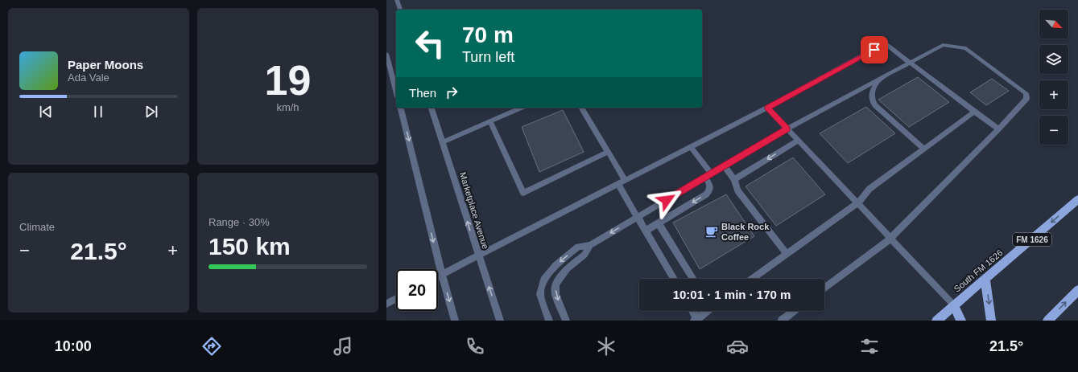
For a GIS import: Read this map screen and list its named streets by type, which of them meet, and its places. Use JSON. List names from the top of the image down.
{
  "streets": {
    "main road": ["FM 1626", "South FM 1626"],
    "street": ["Marketplace Avenue"]
  },
  "places": {
    "cafe": ["Black Rock Coffee"]
  },
  "north": "bottom right",
  "page": {
    "tile": [
      ["19", "km/h"],
      "Climate",
      ["Range · 30%", "150 km"]
    ],
    "map_buttons": ["+", "−"],
    "turn": ["70 m", "Turn left"],
    "song": ["Paper Moons", "Ada Vale"],
    "then": "Then",
    "heat": ["−", "21.5°", "+"],
    "limit": "20",
    "trip": "10:01 · 1 min · 170 m",
    "tabs": ["10:00", "21.5°"]
  }
}
